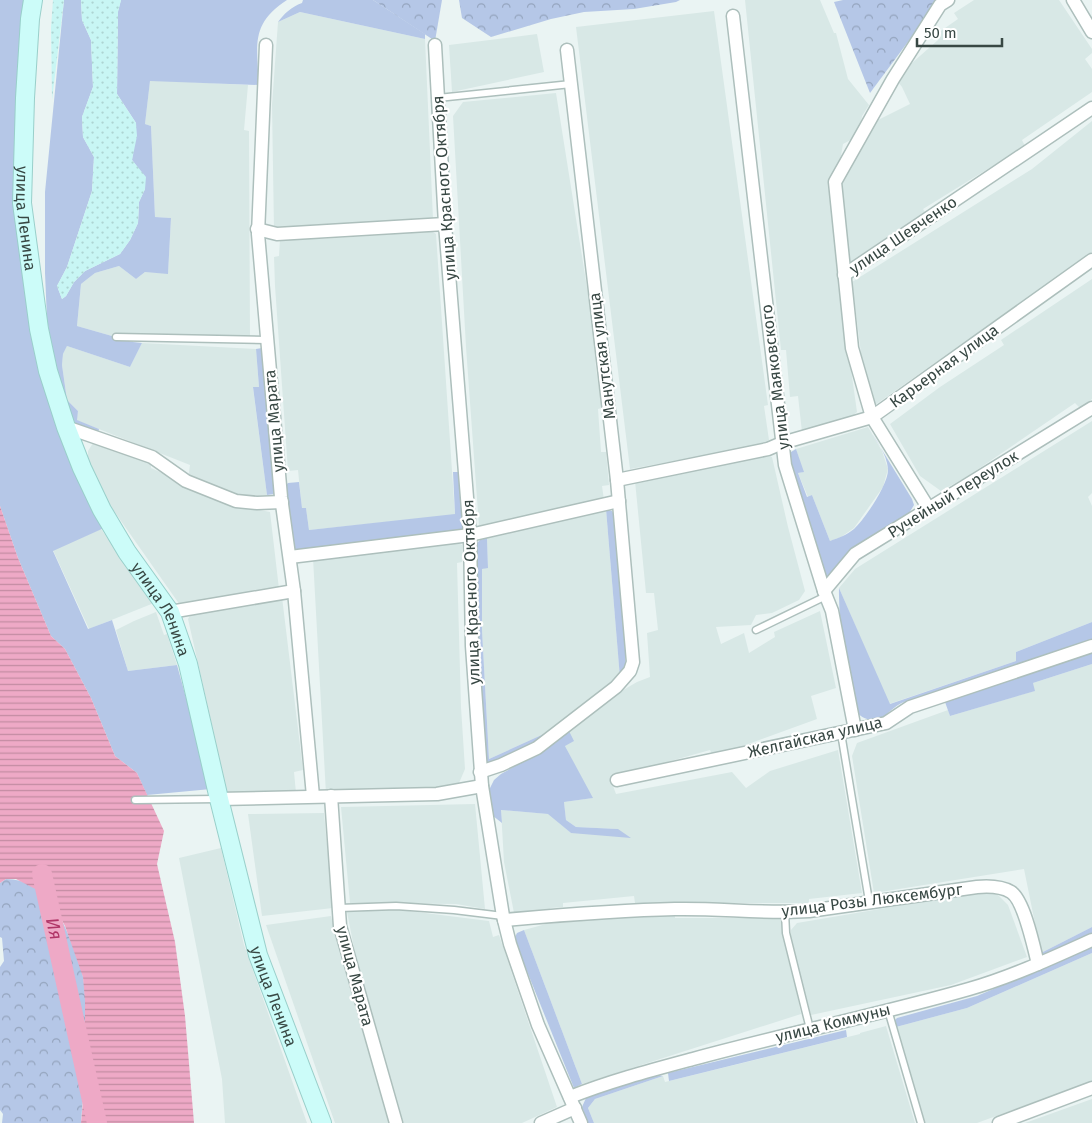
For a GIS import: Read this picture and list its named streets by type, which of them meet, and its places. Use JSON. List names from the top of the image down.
{
  "streets": {
    "main road": ["улица Ленина"],
    "street": [
      "улица Красного Октября",
      "улица Шевченко",
      "Манутская улица",
      "Карьерная улица",
      "улица Маяковского",
      "улица Марата",
      "Ручейный переулок",
      "Желгайская улица",
      "улица Розы Люксембург",
      "улица Коммуны"
    ]
  },
  "crossings": [
    ["улица Красного Октября", "Манутская улица"],
    ["улица Красного Октября", "улица Розы Люксембург"],
    ["улица Красного Октября", "улица Коммуны"],
    ["Манутская улица", "Карьерная улица"],
    ["Карьерная улица", "улица Маяковского"],
    ["улица Маяковского", "Ручейный переулок"],
    ["улица Маяковского", "Желгайская улица"],
    ["улица Розы Люксембург", "улица Коммуны"]
  ],
  "water": ["Ия"],
  "scale_bar": "50 m"
}
